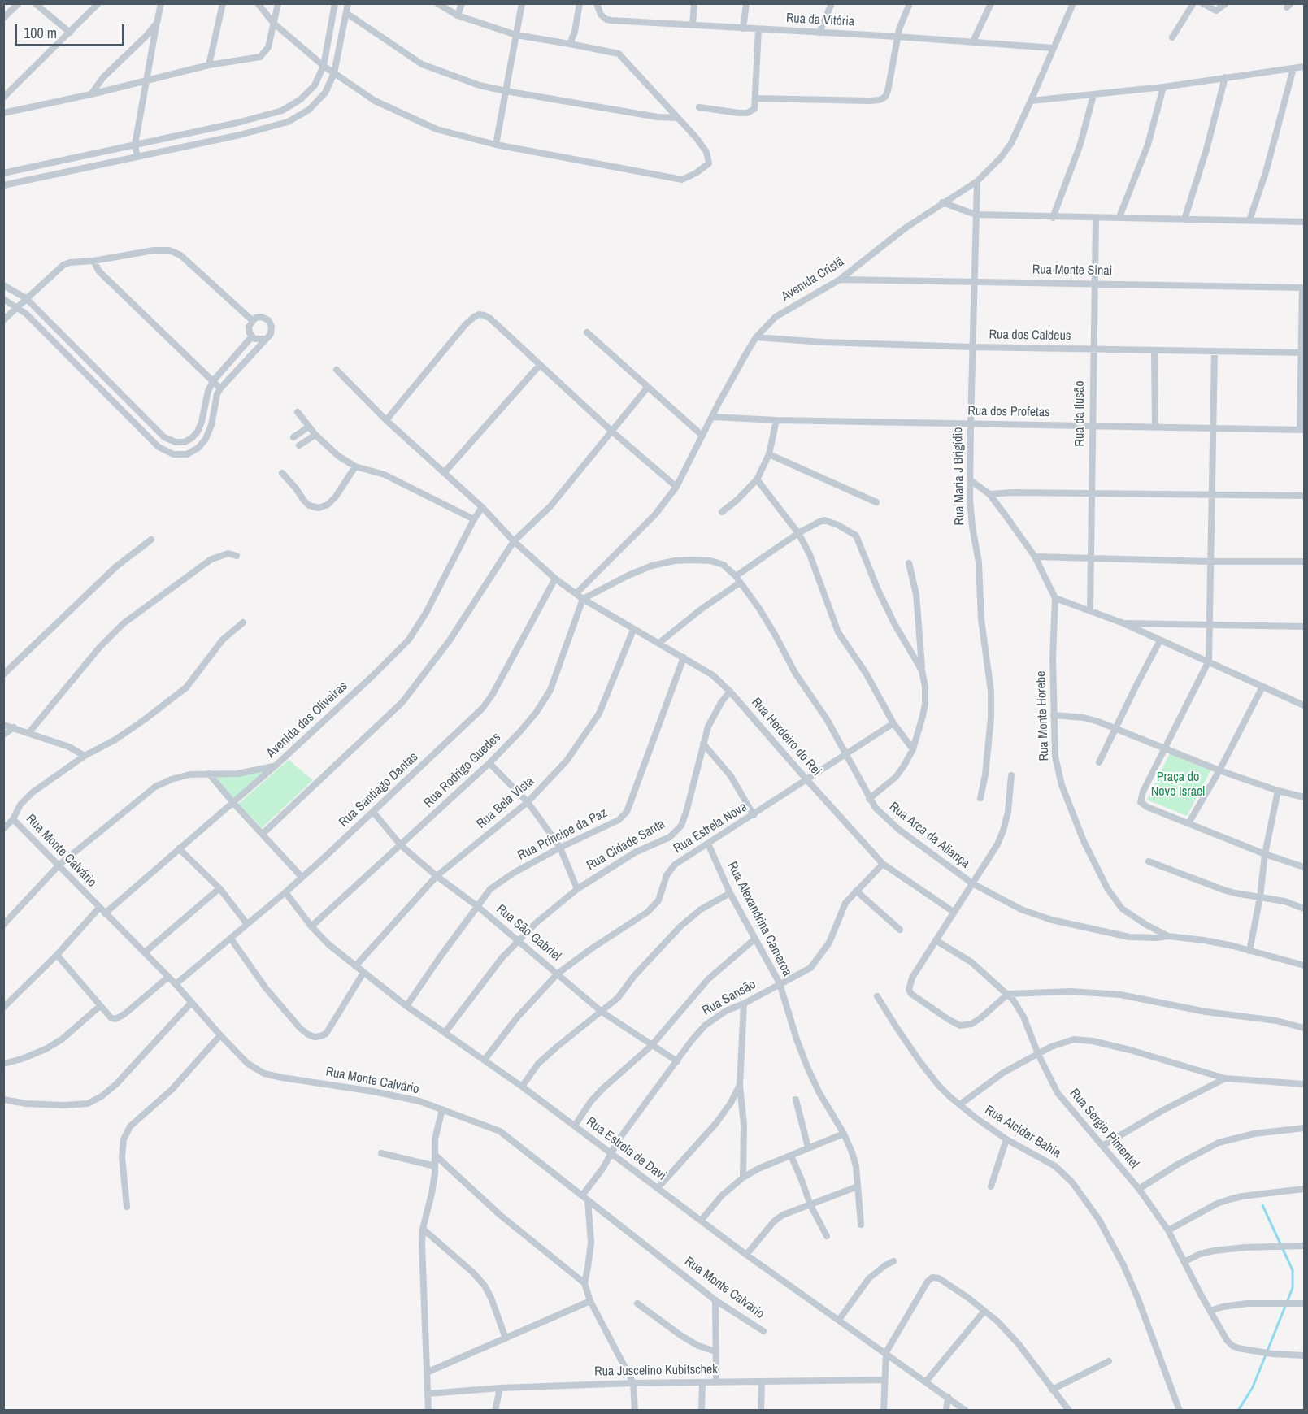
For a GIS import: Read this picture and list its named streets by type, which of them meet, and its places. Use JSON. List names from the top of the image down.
{
  "streets": {
    "street": [
      "Rua da Vitória",
      "Rua Monte Sinai",
      "Avenida Cristã",
      "Rua dos Caldeus",
      "Rua dos Profetas",
      "Rua da Ilusão",
      "Rua Maria J Brigídio",
      "Rua Monte Horebe",
      "Avenida das Oliveiras",
      "Rua Herdeiro do Rei",
      "Rua Rodrigo Guedes",
      "Rua Santiago Dantas",
      "Rua Bela Vista",
      "Rua Estrela Nova",
      "Rua Príncipe da Paz",
      "Rua Arca da Aliança",
      "Rua Cidade Santa",
      "Rua Monte Calvário",
      "Rua Alexandrina Camaroa",
      "Rua São Gabriel",
      "Rua Sansão",
      "Rua Sérgio Pimentel",
      "Rua Alcidar Bahia",
      "Rua Estrela de Davi",
      "Rua Juscelino Kubitschek"
    ]
  },
  "crossings": [
    ["Rua da Vitória", "Avenida Cristã"],
    ["Rua Monte Sinai", "Avenida Cristã"],
    ["Rua Monte Sinai", "Rua da Ilusão"],
    ["Rua Monte Sinai", "Rua Maria J Brigídio"],
    ["Avenida Cristã", "Rua dos Caldeus"],
    ["Avenida Cristã", "Rua dos Profetas"],
    ["Avenida Cristã", "Rua Maria J Brigídio"],
    ["Avenida Cristã", "Rua Herdeiro do Rei"],
    ["Rua dos Caldeus", "Rua da Ilusão"],
    ["Rua dos Caldeus", "Rua Maria J Brigídio"],
    ["Rua dos Profetas", "Rua da Ilusão"],
    ["Rua dos Profetas", "Rua Maria J Brigídio"],
    ["Rua Maria J Brigídio", "Rua Monte Horebe"],
    ["Rua Monte Horebe", "Rua Arca da Aliança"],
    ["Avenida das Oliveiras", "Rua Herdeiro do Rei"],
    ["Avenida das Oliveiras", "Rua Monte Calvário"],
    ["Rua Herdeiro do Rei", "Rua Rodrigo Guedes"],
    ["Rua Herdeiro do Rei", "Rua Santiago Dantas"],
    ["Rua Herdeiro do Rei", "Rua Bela Vista"],
    ["Rua Herdeiro do Rei", "Rua Estrela Nova"],
    ["Rua Herdeiro do Rei", "Rua Príncipe da Paz"],
    ["Rua Herdeiro do Rei", "Rua Arca da Aliança"],
    ["Rua Herdeiro do Rei", "Rua Cidade Santa"],
    ["Rua Herdeiro do Rei", "Rua Sansão"],
    ["Rua Rodrigo Guedes", "Rua Arca da Aliança"],
    ["Rua Rodrigo Guedes", "Rua São Gabriel"],
    ["Rua Rodrigo Guedes", "Rua Estrela de Davi"],
    ["Rua Santiago Dantas", "Rua Monte Calvário"],
    ["Rua Santiago Dantas", "Rua São Gabriel"],
    ["Rua Santiago Dantas", "Rua Estrela de Davi"],
    ["Rua Bela Vista", "Rua São Gabriel"],
    ["Rua Bela Vista", "Rua Estrela de Davi"],
    ["Rua Estrela Nova", "Rua Arca da Aliança"],
    ["Rua Estrela Nova", "Rua Alexandrina Camaroa"],
    ["Rua Estrela Nova", "Rua São Gabriel"],
    ["Rua Estrela Nova", "Rua Estrela de Davi"],
    ["Rua Príncipe da Paz", "Rua São Gabriel"],
    ["Rua Príncipe da Paz", "Rua Estrela de Davi"],
    ["Rua Cidade Santa", "Rua São Gabriel"],
    ["Rua Cidade Santa", "Rua Estrela de Davi"],
    ["Rua Monte Calvário", "Rua Sansão"],
    ["Rua Alexandrina Camaroa", "Rua Sansão"],
    ["Rua São Gabriel", "Rua Sansão"],
    ["Rua Sansão", "Rua Estrela de Davi"]
  ],
  "parks": ["Praça do Novo Israel"],
  "scale_bar": "100 m"
}
